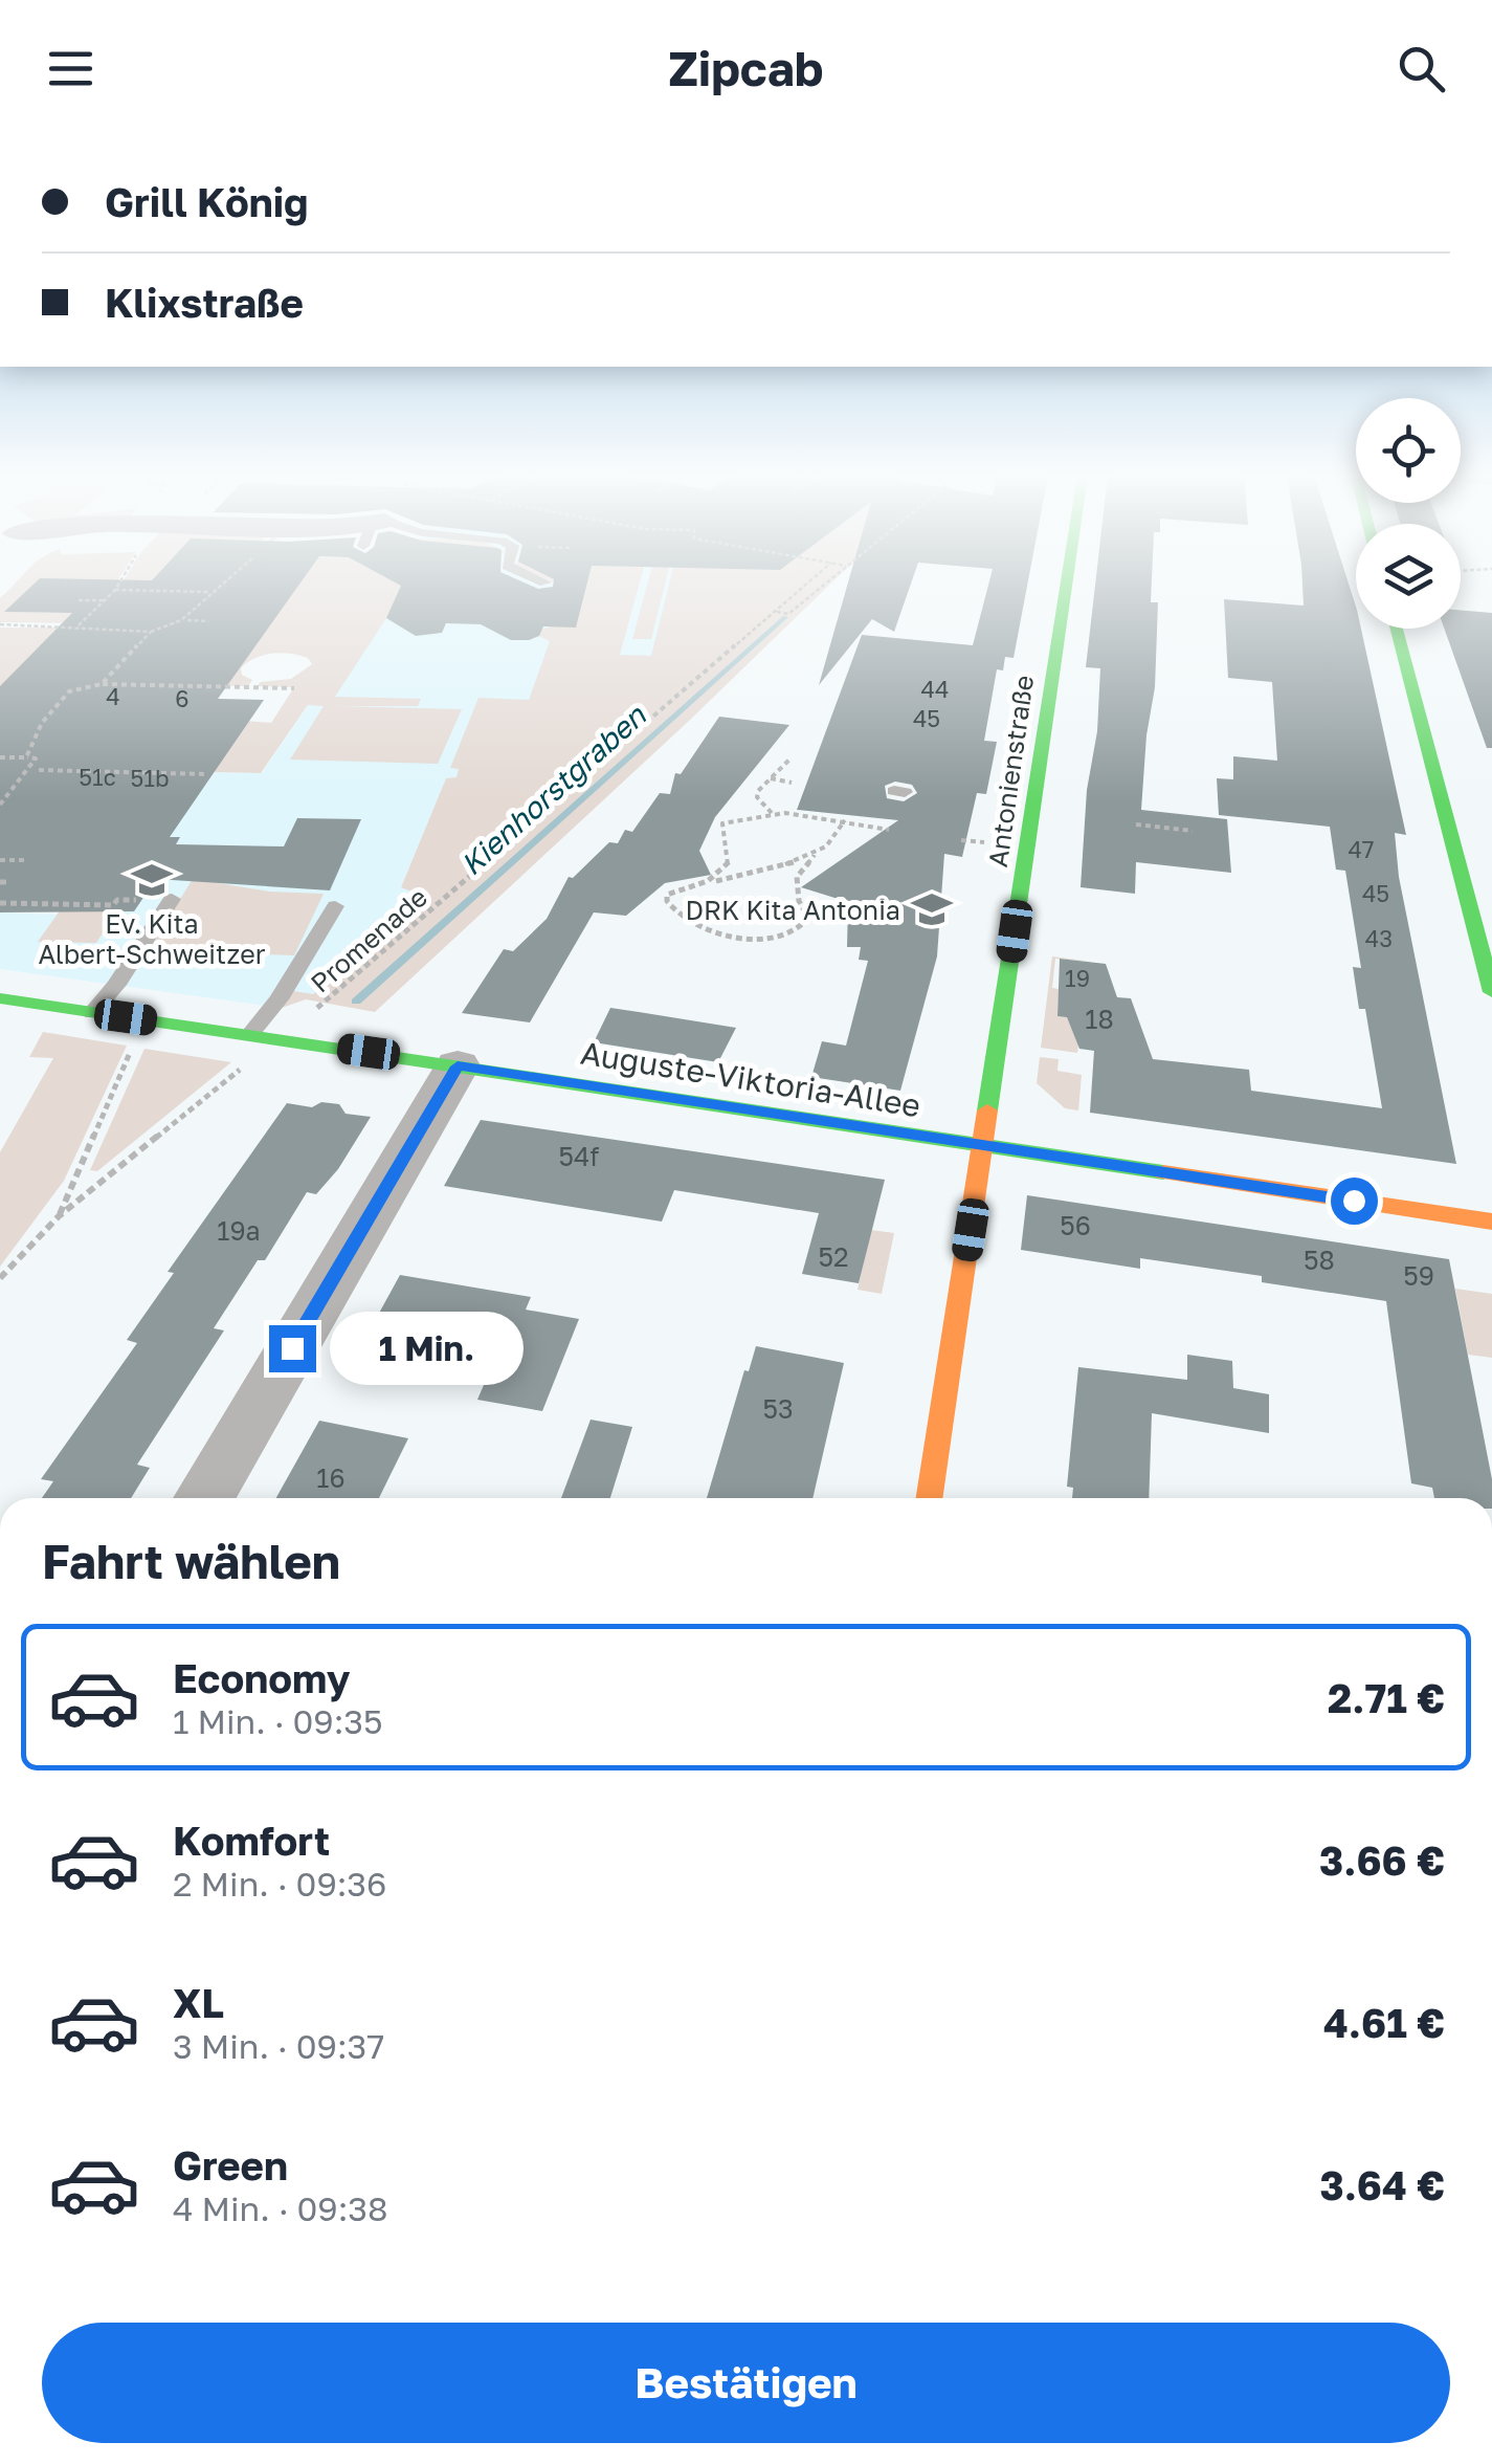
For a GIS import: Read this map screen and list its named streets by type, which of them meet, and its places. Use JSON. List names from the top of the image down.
{
  "streets": {
    "main road": ["Antonienstraße", "Auguste-Viktoria-Allee"],
    "path": ["Promenade"]
  },
  "crossings": [
    ["Antonienstraße", "Auguste-Viktoria-Allee"]
  ],
  "water": ["Kienhorstgraben"],
  "places": {
    "school or university": ["Ev. Kita Albert-Schweitzer", "DRK Kita Antonia"]
  },
  "house_numbers": [
    "44",
    "4",
    "6",
    "45",
    "51c",
    "51b",
    "47",
    "45",
    "43",
    "19",
    "18",
    "54f",
    "56",
    "19a",
    "52",
    "58",
    "59",
    "53",
    "16"
  ],
  "page": {
    "header": "Zipcab",
    "banner": ["Grill König", "Klixstraße"],
    "bubble": "1 Min.",
    "heading": "Fahrt wählen",
    "list": [
      {
        "name": "Economy",
        "note": "1 Min. · 09:35",
        "value": "2.71 €"
      },
      {
        "name": "Komfort",
        "note": "2 Min. · 09:36",
        "value": "3.66 €"
      },
      {
        "name": "XL",
        "note": "3 Min. · 09:37",
        "value": "4.61 €"
      },
      {
        "name": "Green",
        "note": "4 Min. · 09:38",
        "value": "3.64 €"
      }
    ],
    "buttons": "Bestätigen"
  }
}
